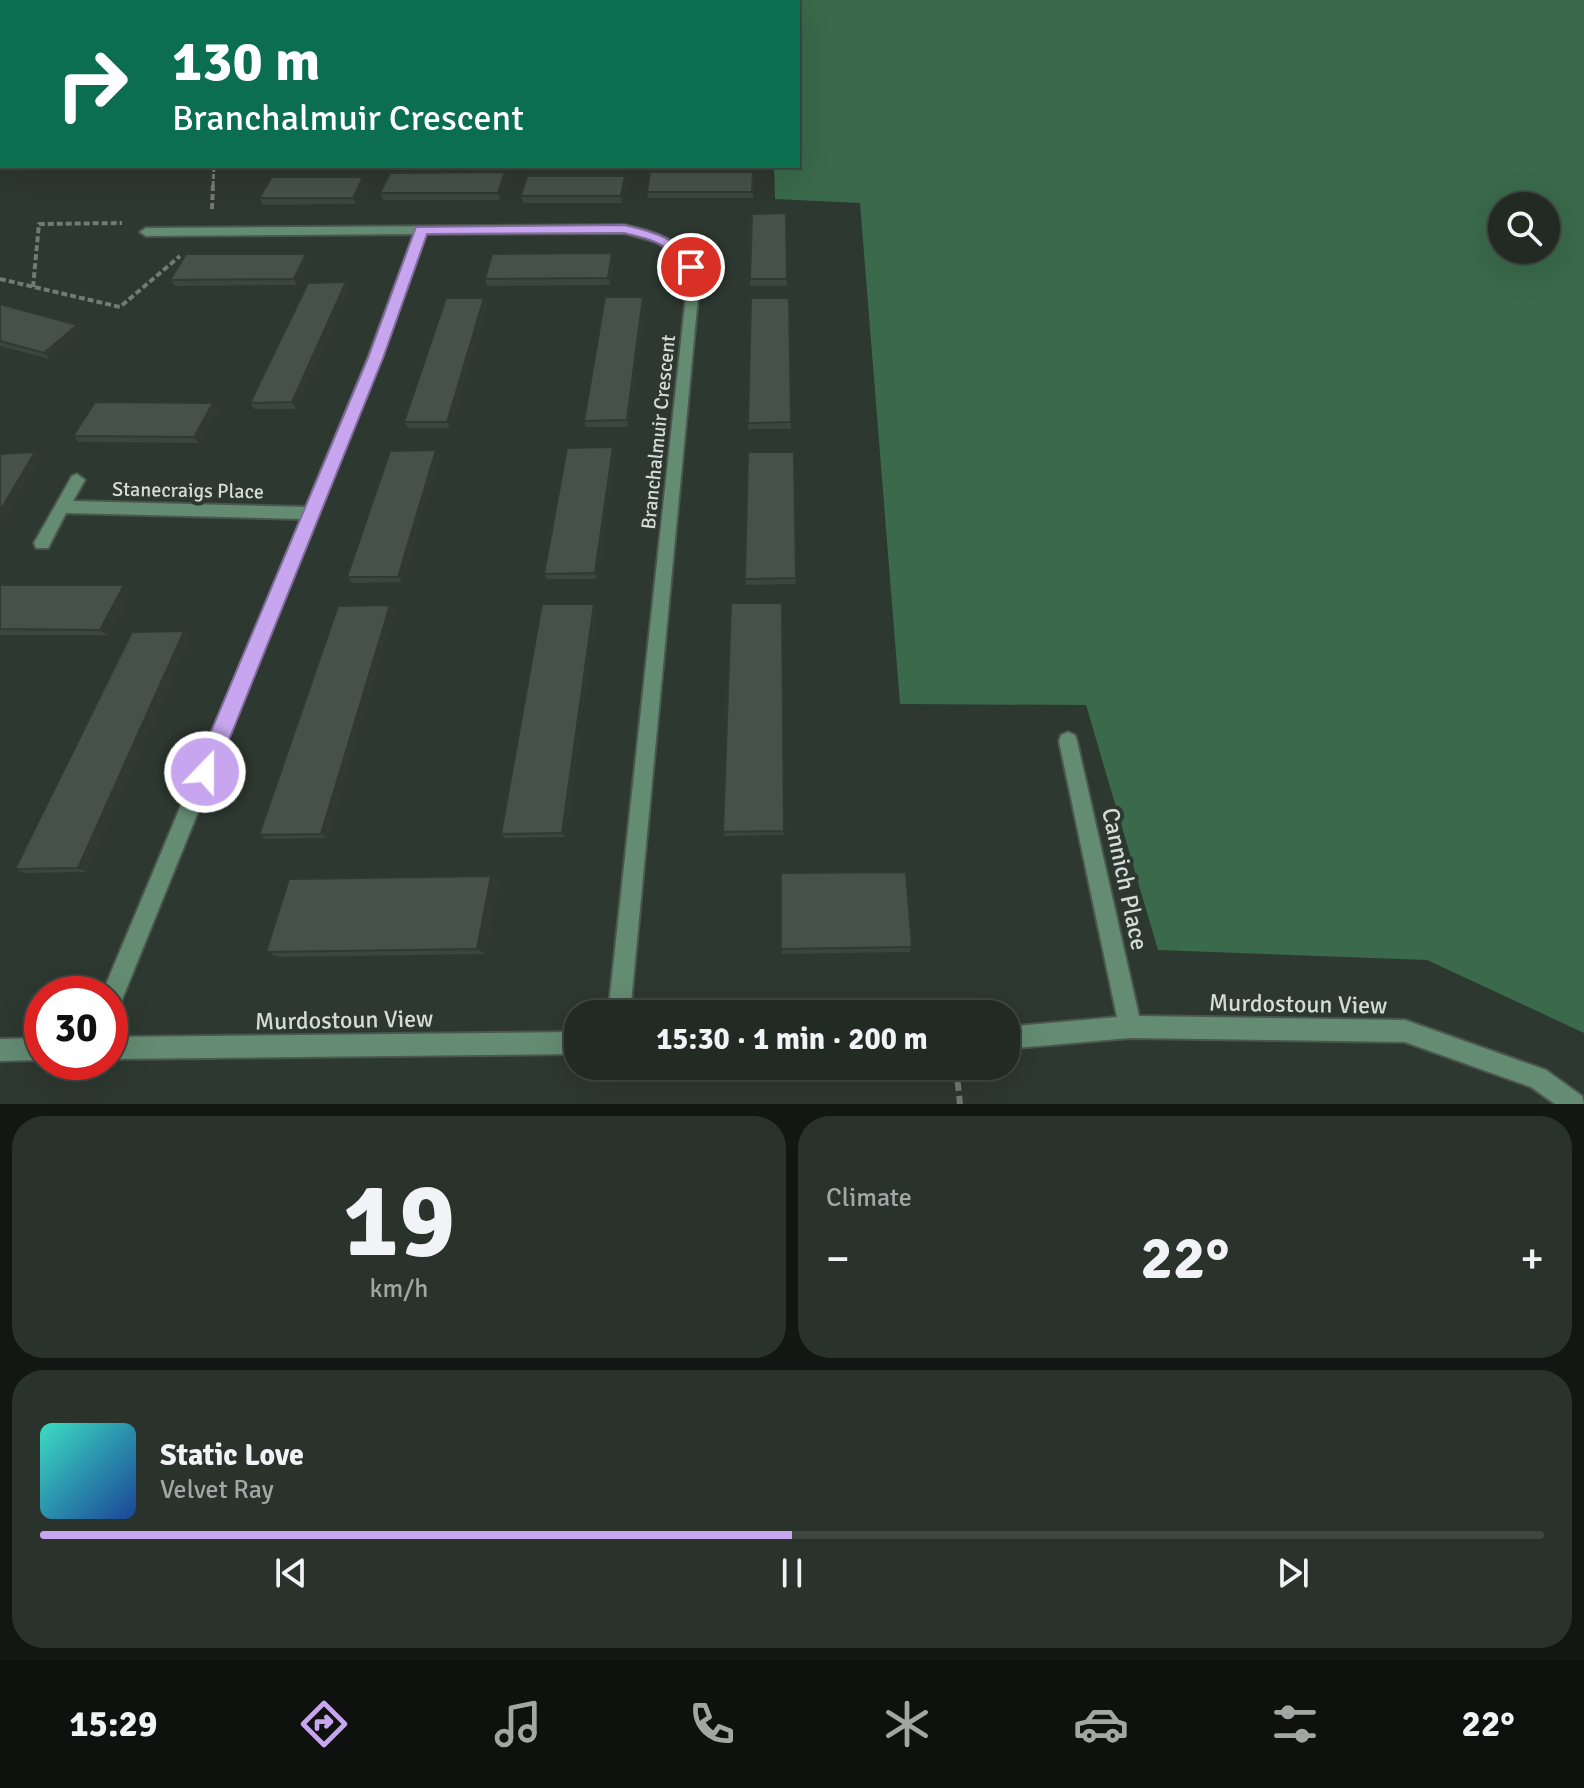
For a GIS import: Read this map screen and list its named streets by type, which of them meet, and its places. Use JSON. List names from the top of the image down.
{
  "streets": {
    "street": [
      "Branchalmuir Crescent",
      "Stanecraigs Place",
      "Cannich Place",
      "Murdostoun View"
    ]
  },
  "crossings": [
    ["Cannich Place", "Murdostoun View"]
  ],
  "page": {
    "turn": ["130 m", "Branchalmuir Crescent"],
    "limit": "30",
    "trip": "15:30 · 1 min · 200 m",
    "tile": [
      ["19", "km/h"],
      "Climate"
    ],
    "heat": ["−", "22°", "+"],
    "song": ["Static Love", "Velvet Ray"],
    "tabs": ["15:29", "22°"]
  }
}
